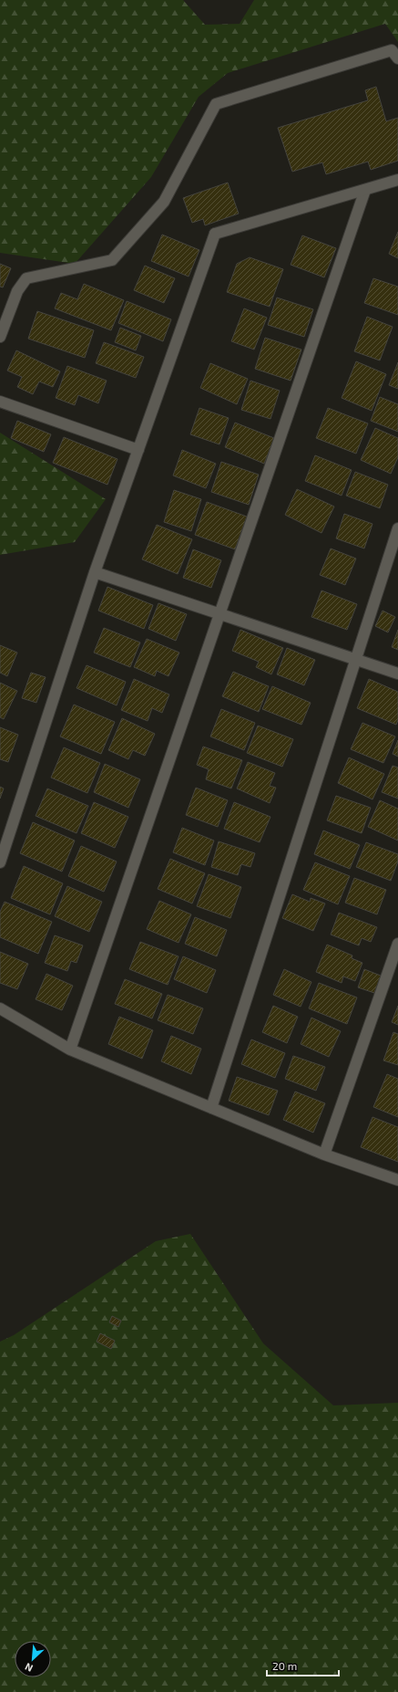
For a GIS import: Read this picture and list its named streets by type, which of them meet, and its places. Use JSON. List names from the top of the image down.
{
  "scale_bar": "20 m",
  "north": "bottom left"
}
